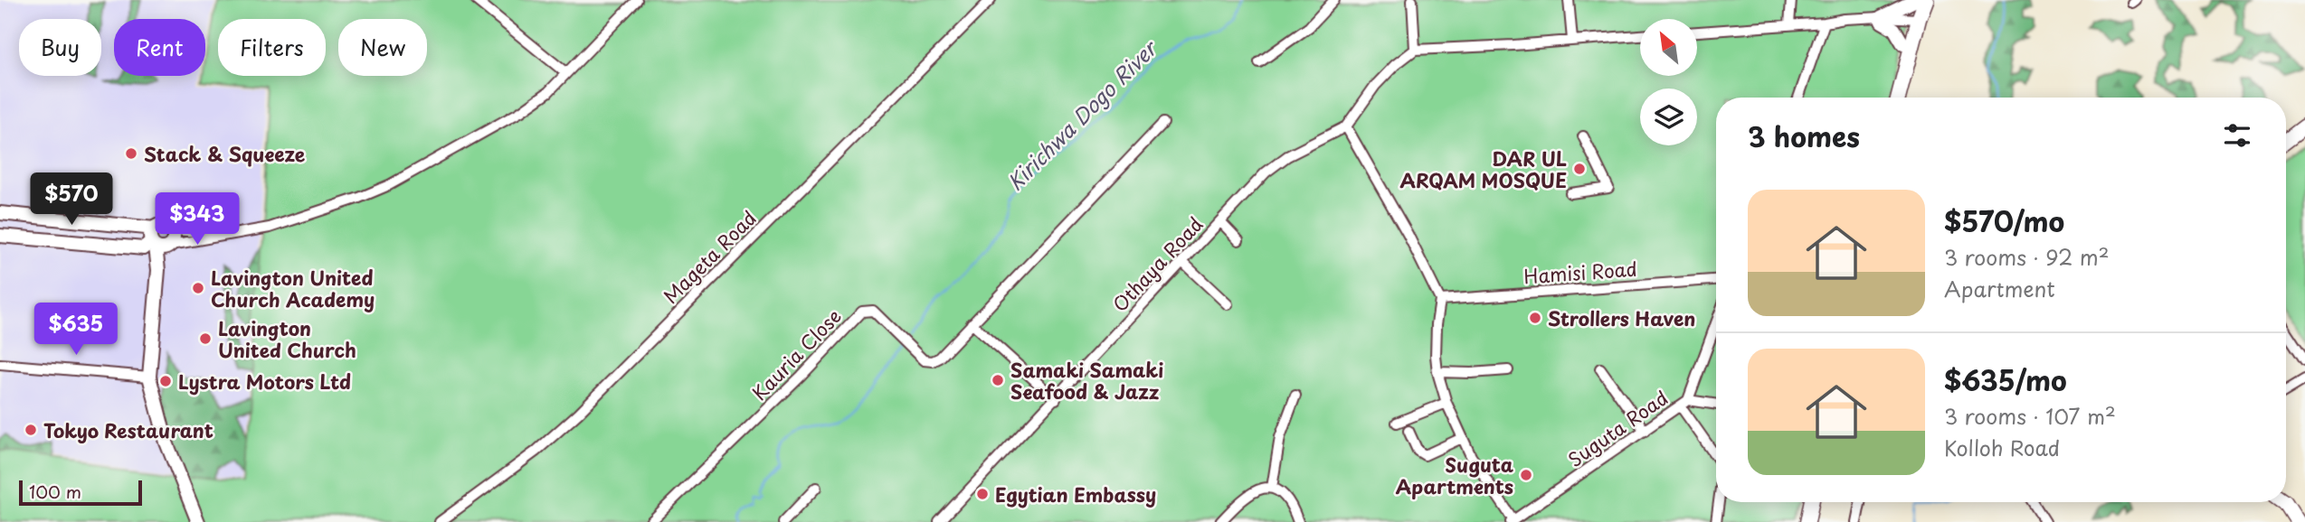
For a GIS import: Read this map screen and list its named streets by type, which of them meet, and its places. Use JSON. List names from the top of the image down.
{
  "streets": {
    "street": [
      "Mageta Road",
      "Othaya Road",
      "Hamisi Road",
      "Kauria Close",
      "Suguta Road"
    ]
  },
  "water": ["Kirichwa Dogo River"],
  "places": [
    "Stack & Squeeze",
    "DAR UL ARQAM MOSQUE",
    "Lavington United Church Academy",
    "Strollers Haven",
    "Lavington United Church",
    "Samaki Samaki Seafood & Jazz",
    "Lystra Motors Ltd",
    "Tokyo Restaurant",
    "Suguta Apartments",
    "Egytian Embassy"
  ],
  "scale_bar": "100 m",
  "north": "top left",
  "page": {
    "chip": [
      "Buy",
      "Rent",
      "Filters",
      "New"
    ],
    "heading": "3 homes",
    "price": ["$570", "$343", "$635"],
    "list": [
      {
        "name": "$570/mo",
        "note": "3 rooms · 92 m² · Apartment"
      },
      {
        "name": "$635/mo",
        "note": "3 rooms · 107 m² · Kolloh Road"
      }
    ],
    "scale": "100 m"
  }
}
